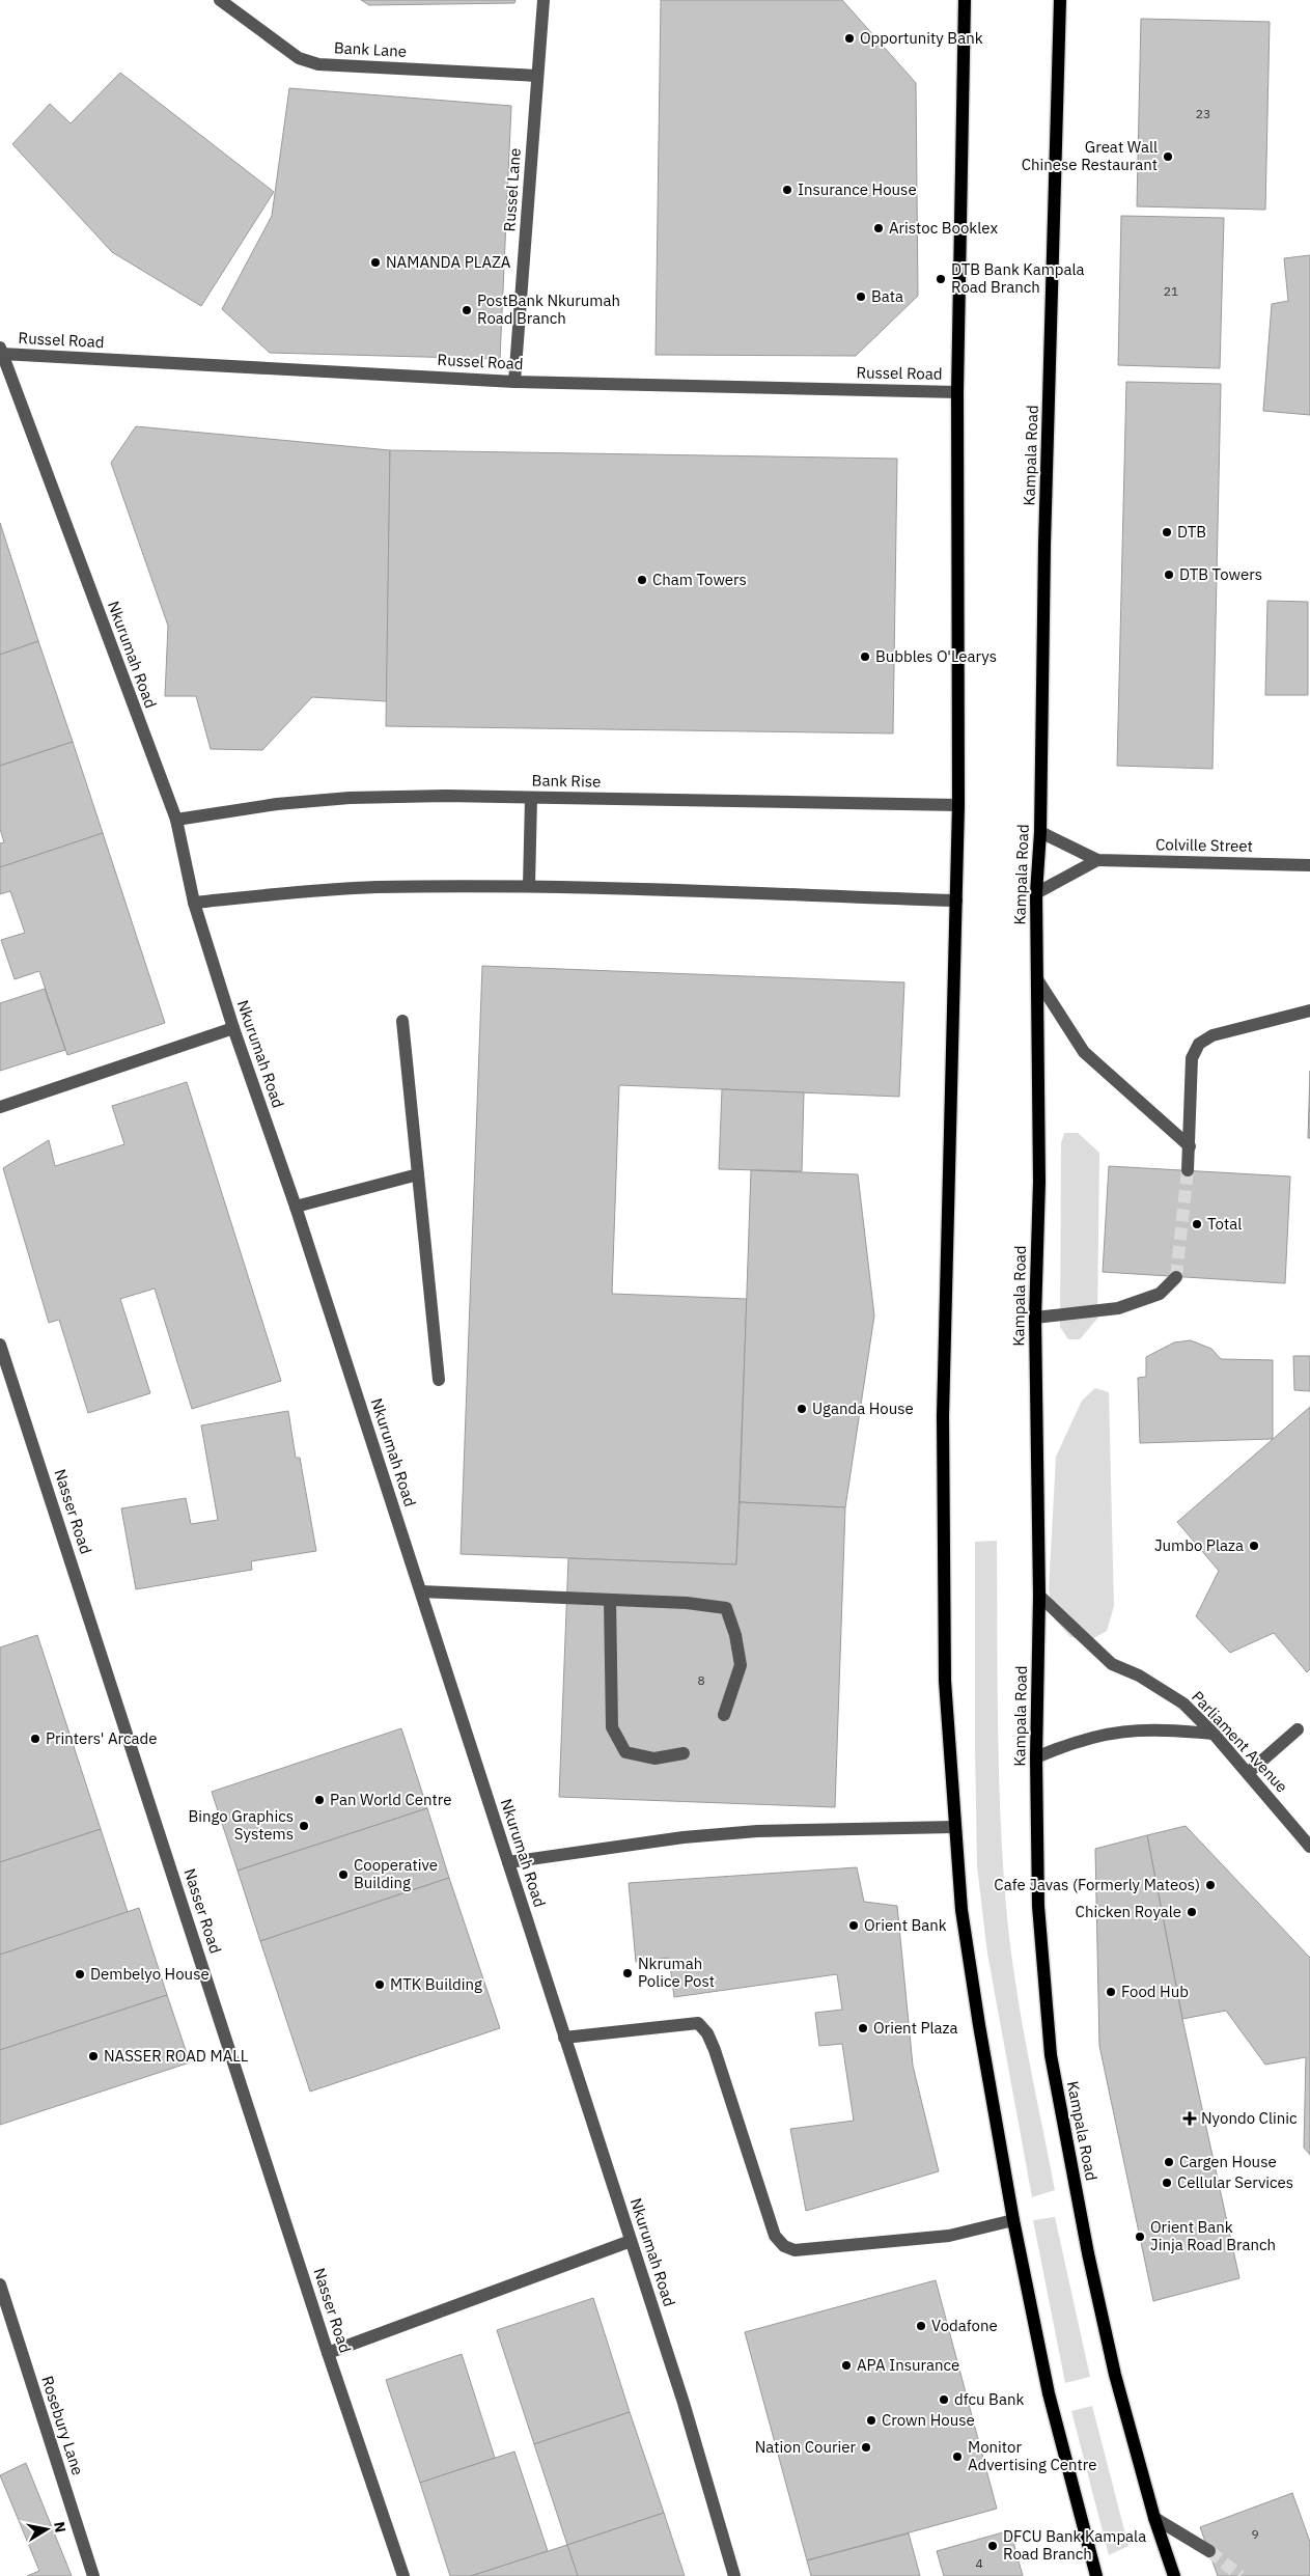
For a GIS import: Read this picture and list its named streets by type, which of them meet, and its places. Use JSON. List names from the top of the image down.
{
  "streets": {
    "main road": ["Kampala Road"],
    "street": [
      "Bank Lane",
      "Russel Lane",
      "Russel Road",
      "Nkurumah Road",
      "Bank Rise",
      "Colville Street",
      "Nasser Road",
      "Parliament Avenue",
      "Rosebury Lane"
    ]
  },
  "crossings": [
    ["Bank Lane", "Russel Lane"],
    ["Russel Lane", "Russel Road"],
    ["Russel Road", "Nkurumah Road"],
    ["Kampala Road", "Colville Street"],
    ["Kampala Road", "Parliament Avenue"],
    ["Nkurumah Road", "Bank Rise"]
  ],
  "places": {
    "other": [
      "Opportunity Bank",
      "Great Wall Chinese Restaurant",
      "Insurance House",
      "Aristoc Booklex",
      "NAMANDA PLAZA",
      "DTB Bank Kampala Road Branch",
      "Bata",
      "PostBank Nkurumah Road Branch",
      "DTB",
      "DTB Towers",
      "Cham Towers",
      "Bubbles O'Learys",
      "Total",
      "Uganda House",
      "Jumbo Plaza",
      "Printers' Arcade",
      "Pan World Centre",
      "Bingo Graphics Systems",
      "Cooperative Building",
      "Cafe Javas (Formerly Mateos)",
      "Chicken Royale",
      "Orient Bank",
      "Nkrumah Police Post",
      "Dembelyo House",
      "MTK Building",
      "Food Hub",
      "Orient Plaza",
      "NASSER ROAD MALL",
      "Cargen House",
      "Cellular Services",
      "Orient Bank Jinja Road Branch",
      "Vodafone",
      "APA Insurance",
      "dfcu Bank",
      "Crown House",
      "Nation Courier",
      "Monitor Advertising Centre",
      "DFCU Bank Kampala Road Branch"
    ],
    "health": ["Nyondo Clinic"]
  },
  "house_numbers": [
    "23",
    "21",
    "8",
    "9",
    "4"
  ],
  "north": "right"
}
